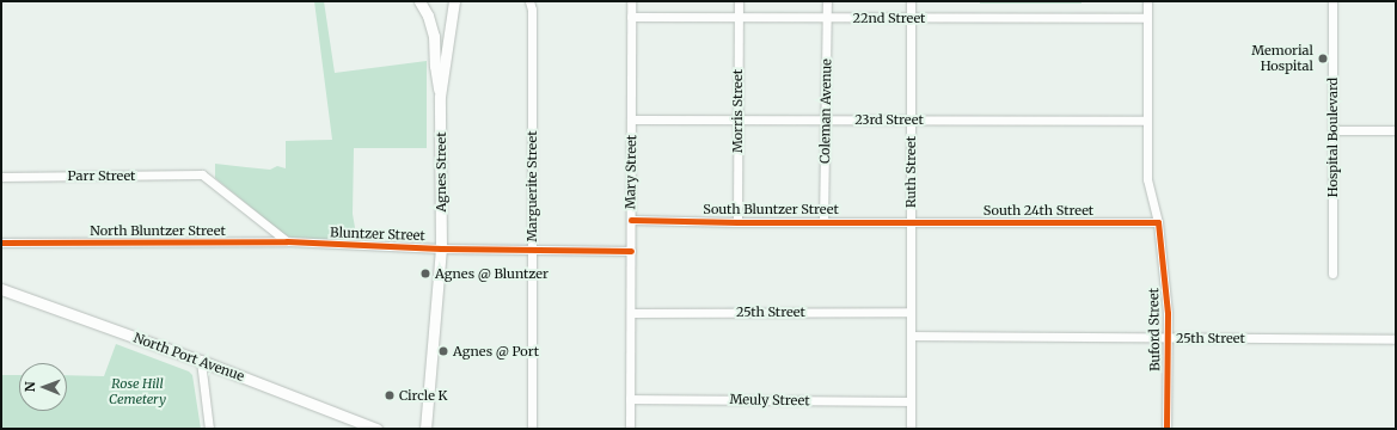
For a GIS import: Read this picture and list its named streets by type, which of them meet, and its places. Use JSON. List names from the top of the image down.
{
  "streets": {
    "main road": ["Agnes Street", "North Port Avenue"],
    "street": [
      "22nd Street",
      "Morris Street",
      "Coleman Avenue",
      "23rd Street",
      "Hospital Boulevard",
      "Mary Street",
      "Ruth Street",
      "Parr Street",
      "Marguerite Street",
      "South Bluntzer Street",
      "South 24th Street",
      "North Bluntzer Street",
      "Bluntzer Street",
      "25th Street",
      "Buford Street",
      "Meuly Street"
    ]
  },
  "crossings": [
    ["22nd Street", "Morris Street"],
    ["22nd Street", "Coleman Avenue"],
    ["22nd Street", "Mary Street"],
    ["22nd Street", "Ruth Street"],
    ["Morris Street", "23rd Street"],
    ["Morris Street", "South Bluntzer Street"],
    ["Coleman Avenue", "23rd Street"],
    ["Coleman Avenue", "South Bluntzer Street"],
    ["23rd Street", "Mary Street"],
    ["23rd Street", "Ruth Street"],
    ["Agnes Street", "Bluntzer Street"],
    ["Mary Street", "South Bluntzer Street"],
    ["Mary Street", "25th Street"],
    ["Mary Street", "Meuly Street"],
    ["Ruth Street", "South Bluntzer Street"],
    ["Ruth Street", "South 24th Street"],
    ["Ruth Street", "25th Street"],
    ["Ruth Street", "Meuly Street"],
    ["Parr Street", "North Bluntzer Street"],
    ["South Bluntzer Street", "South 24th Street"],
    ["South 24th Street", "Buford Street"],
    ["North Bluntzer Street", "Bluntzer Street"],
    ["25th Street", "Buford Street"]
  ],
  "parks": ["Rose Hill Cemetery"],
  "places": [
    "Memorial Hospital",
    "Agnes @ Bluntzer",
    "Agnes @ Port",
    "Circle K"
  ],
  "north": "left"
}
